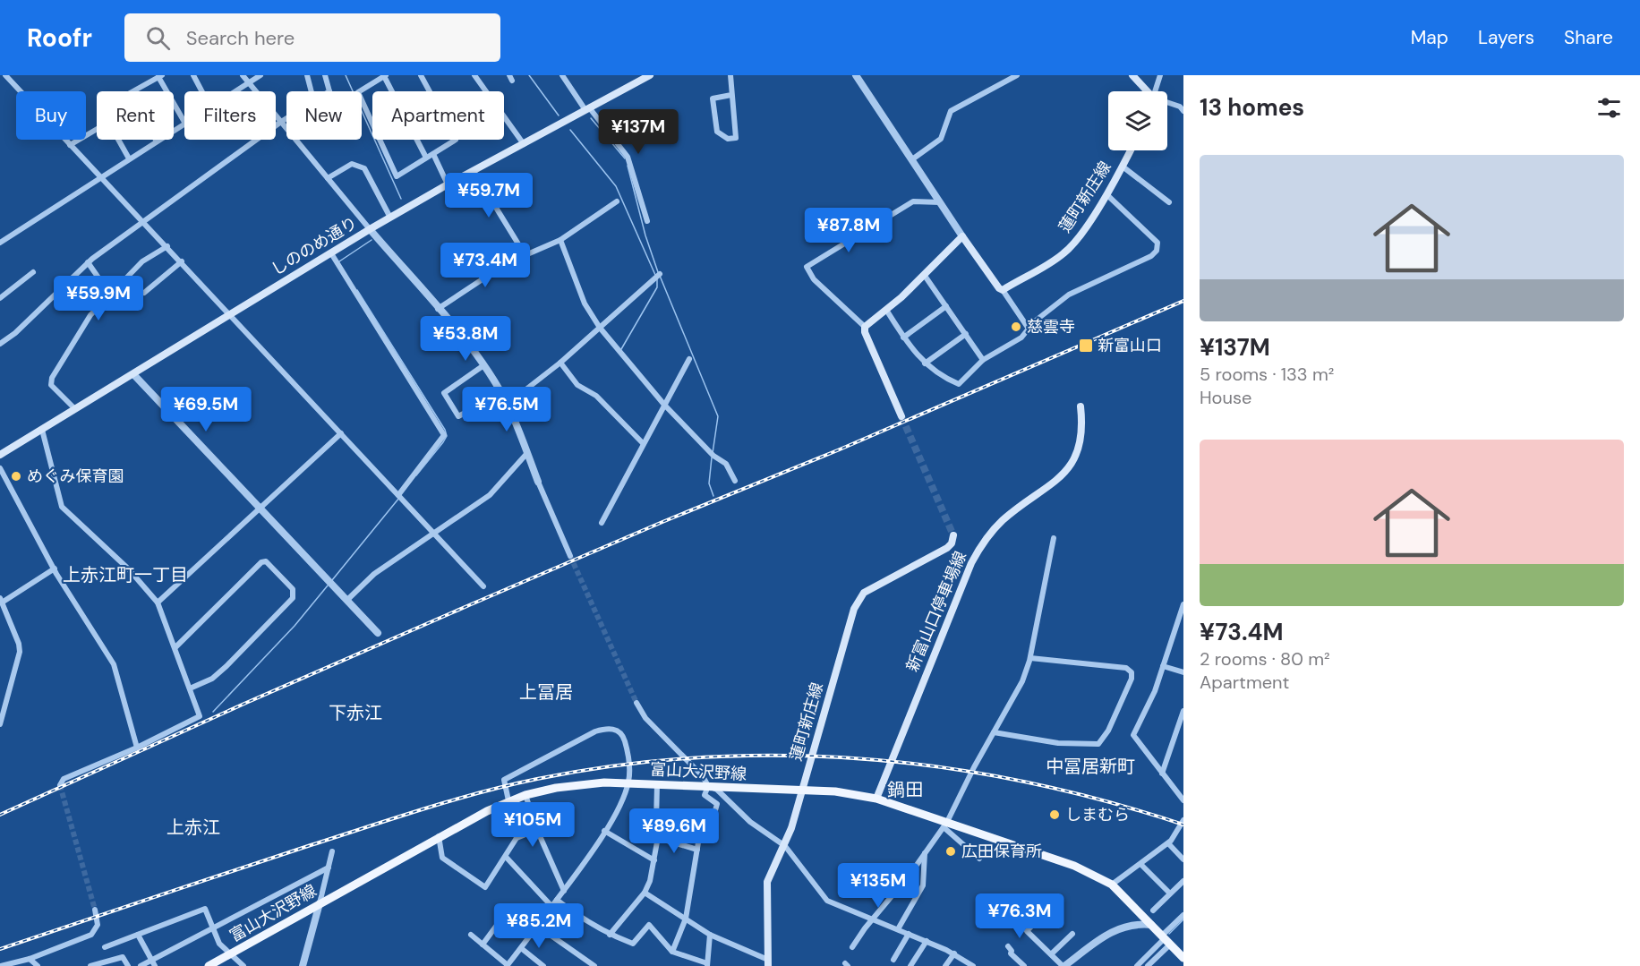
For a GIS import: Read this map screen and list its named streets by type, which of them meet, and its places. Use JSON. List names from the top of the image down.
{
  "streets": {
    "main road": [
      "蓮町新庄線",
      "しののめ通り",
      "新富山口停車場線",
      "富山大沢野線"
    ]
  },
  "crossings": [
    ["蓮町新庄線", "富山大沢野線"],
    ["新富山口停車場線", "富山大沢野線"]
  ],
  "districts": [
    "上赤江町一丁目",
    "上冨居",
    "下赤江",
    "中冨居新町",
    "鍋田",
    "上赤江"
  ],
  "places": {
    "other": [
      "慈雲寺",
      "めぐみ保育園",
      "しまむら",
      "広田保育所"
    ],
    "transit": ["新富山口"]
  },
  "page": {
    "header": "Roofr",
    "search": "Search here",
    "nav": ["Map", "Layers", "Share"],
    "heading": "13 homes",
    "chip": [
      "Buy",
      "Rent",
      "Filters",
      "New",
      "Apartment"
    ],
    "price": [
      "¥137M",
      "¥59.7M",
      "¥87.8M",
      "¥73.4M",
      "¥59.9M",
      "¥53.8M",
      "¥69.5M",
      "¥76.5M",
      "¥105M",
      "¥89.6M",
      "¥135M",
      "¥76.3M",
      "¥85.2M"
    ],
    "list": [
      {
        "name": "¥137M",
        "note": "5 rooms · 133 m² · House"
      },
      {
        "name": "¥73.4M",
        "note": "2 rooms · 80 m² · Apartment"
      }
    ]
  }
}
